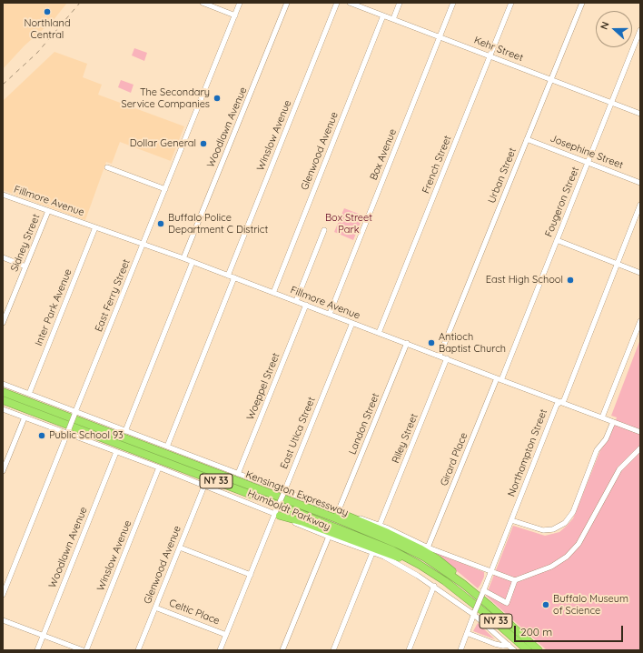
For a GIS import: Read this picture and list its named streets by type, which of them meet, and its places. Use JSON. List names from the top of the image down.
{
  "streets": {
    "highway": ["NY 33", "Kensington Expressway"],
    "street": [
      "Kehr Street",
      "Woodlawn Avenue",
      "Winslow Avenue",
      "Glenwood Avenue",
      "Josephine Street",
      "Box Avenue",
      "French Street",
      "Urban Street",
      "Fillmore Avenue",
      "Fougeron Street",
      "Sidney Street",
      "East Ferry Street",
      "Inter Park Avenue",
      "Woeppel Street",
      "Landon Street",
      "East Utica Street",
      "Riley Street",
      "Northampton Street",
      "Girard Place",
      "Humboldt Parkway",
      "Celtic Place"
    ]
  },
  "crossings": [
    ["Kehr Street", "Glenwood Avenue"],
    ["Kehr Street", "Box Avenue"],
    ["Kehr Street", "French Street"],
    ["Kehr Street", "Urban Street"],
    ["Kehr Street", "Fougeron Street"],
    ["Woodlawn Avenue", "Fillmore Avenue"],
    ["Woodlawn Avenue", "Humboldt Parkway"],
    ["Winslow Avenue", "Fillmore Avenue"],
    ["Winslow Avenue", "Humboldt Parkway"],
    ["Glenwood Avenue", "Fillmore Avenue"],
    ["Glenwood Avenue", "Humboldt Parkway"],
    ["Glenwood Avenue", "Celtic Place"],
    ["Josephine Street", "Urban Street"],
    ["Josephine Street", "Fougeron Street"],
    ["Box Avenue", "Fillmore Avenue"],
    ["French Street", "Fillmore Avenue"],
    ["Urban Street", "Fillmore Avenue"],
    ["Fillmore Avenue", "Fougeron Street"],
    ["Fillmore Avenue", "Sidney Street"],
    ["Fillmore Avenue", "East Ferry Street"],
    ["Fillmore Avenue", "Inter Park Avenue"],
    ["Fillmore Avenue", "Woeppel Street"],
    ["Fillmore Avenue", "Landon Street"],
    ["Fillmore Avenue", "East Utica Street"],
    ["Fillmore Avenue", "Riley Street"],
    ["Fillmore Avenue", "Northampton Street"],
    ["Fillmore Avenue", "Girard Place"],
    ["Fougeron Street", "Girard Place"],
    ["East Ferry Street", "Humboldt Parkway"],
    ["Inter Park Avenue", "Humboldt Parkway"],
    ["Woeppel Street", "Humboldt Parkway"],
    ["Landon Street", "Humboldt Parkway"],
    ["East Utica Street", "Humboldt Parkway"],
    ["East Utica Street", "Celtic Place"],
    ["Riley Street", "Humboldt Parkway"],
    ["Northampton Street", "Humboldt Parkway"],
    ["Girard Place", "Humboldt Parkway"]
  ],
  "parks": ["Box Street Park"],
  "places": [
    "Northland Central",
    "The Secondary Service Companies",
    "Dollar General",
    "Buffalo Police Department C District",
    "East High School",
    "Antioch Baptist Church",
    "Public School 93",
    "Buffalo Museum of Science"
  ],
  "scale_bar": "200 m",
  "north": "left"
}
